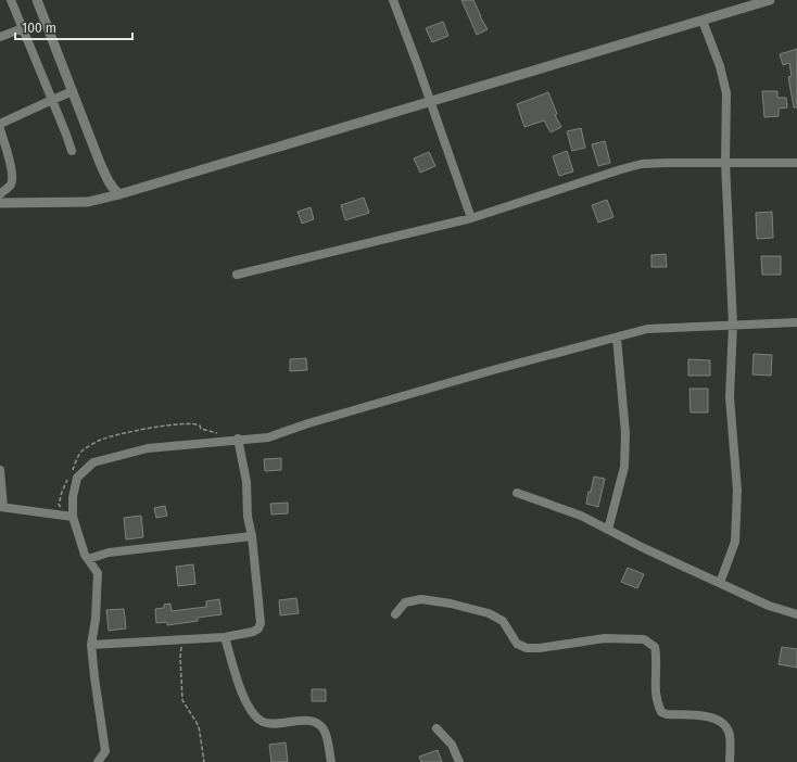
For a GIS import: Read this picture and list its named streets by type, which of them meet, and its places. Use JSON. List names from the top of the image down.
{
  "scale_bar": "100 m"
}
